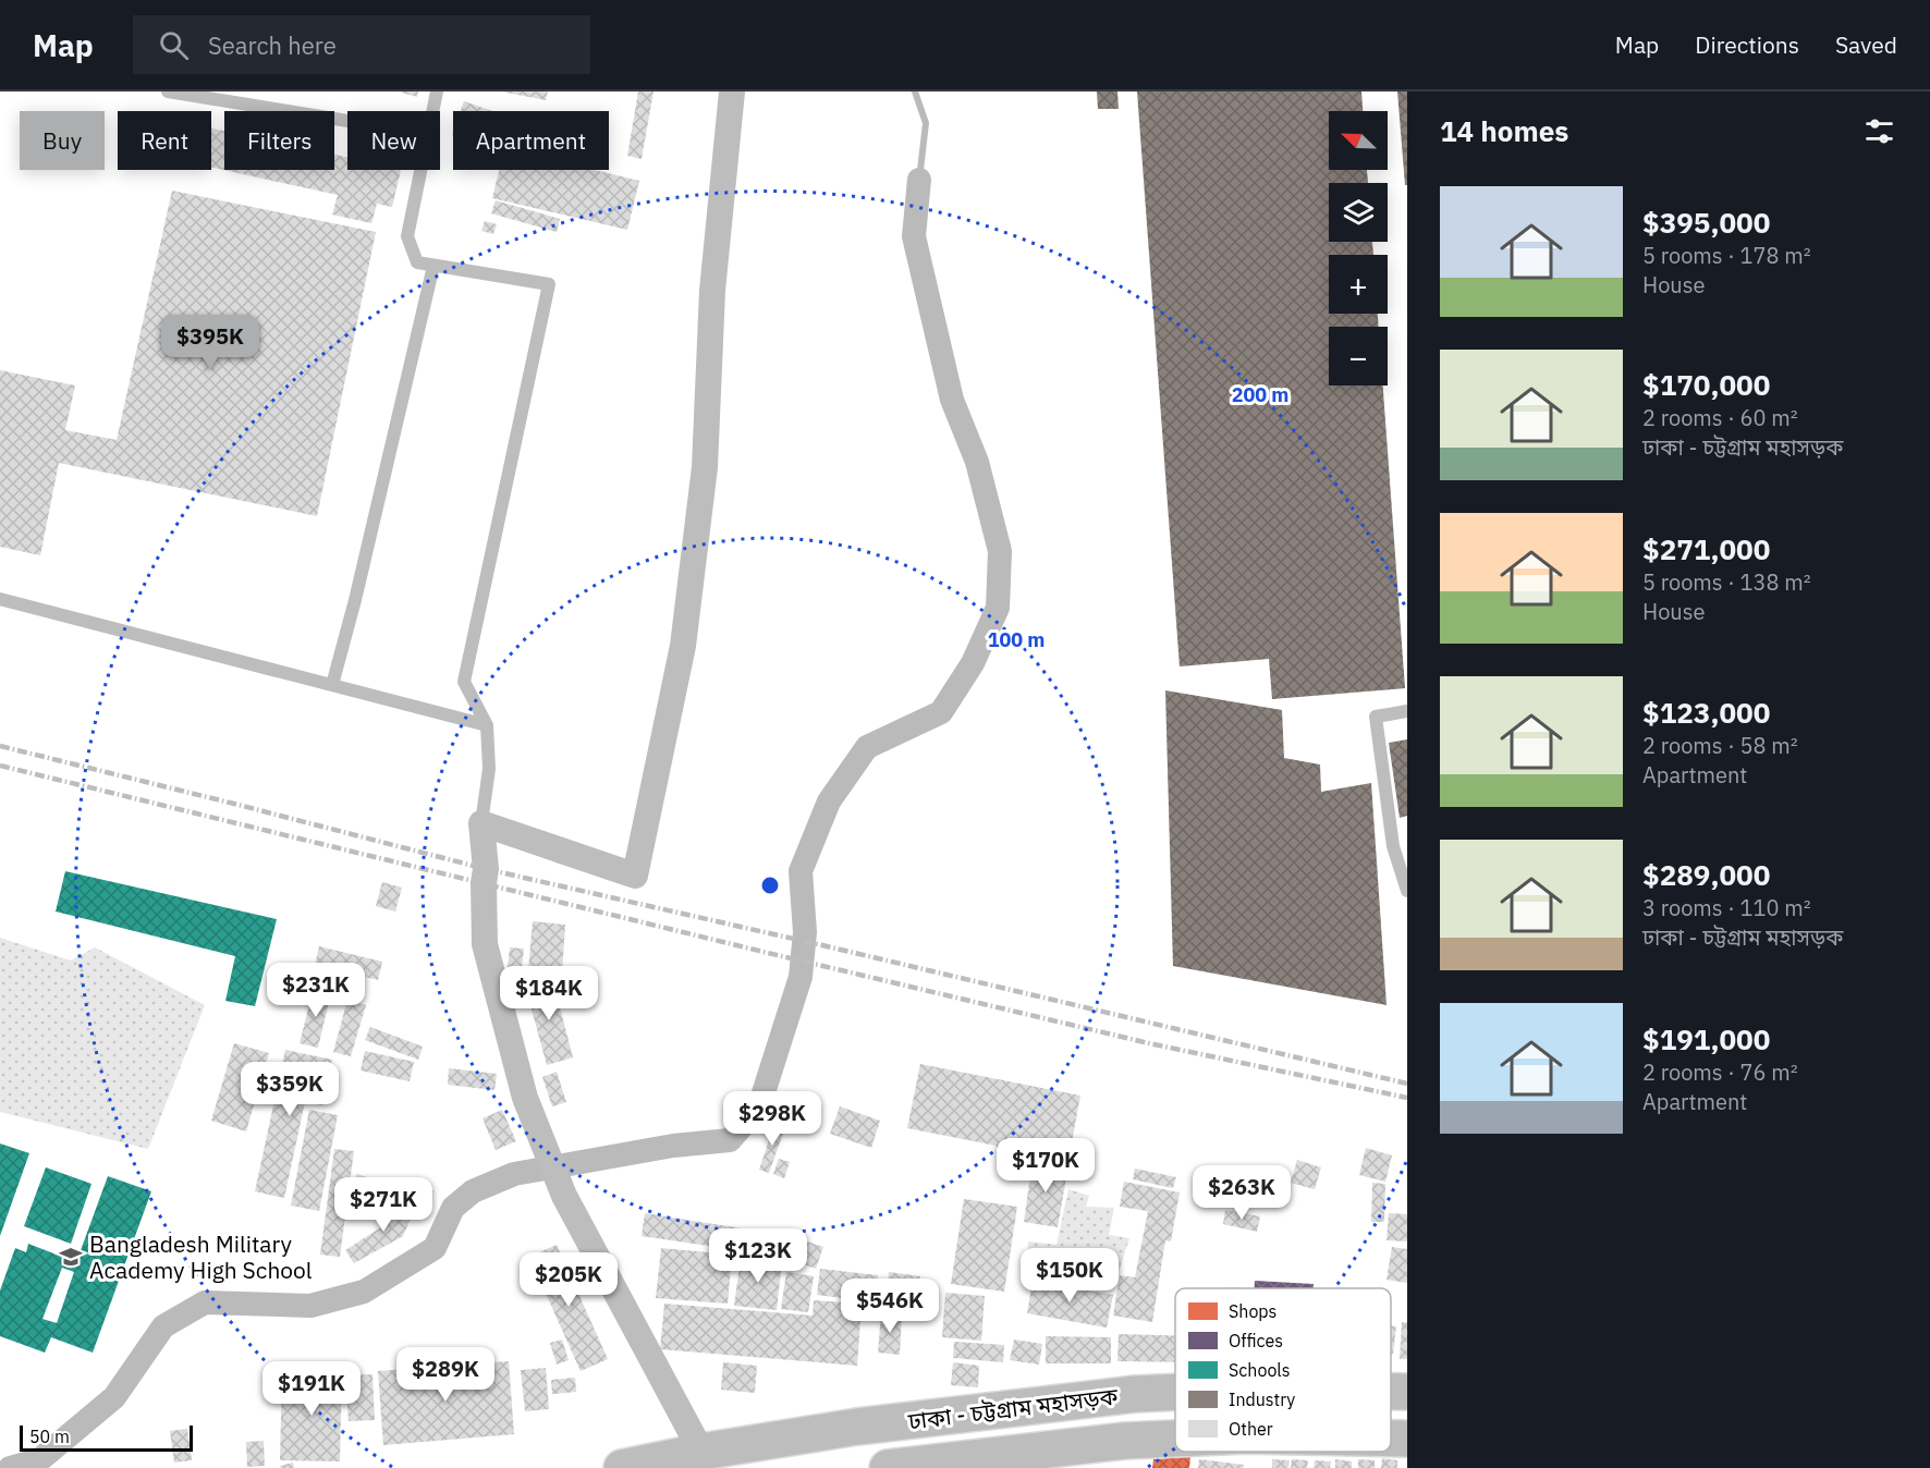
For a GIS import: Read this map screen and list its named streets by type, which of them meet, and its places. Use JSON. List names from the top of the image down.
{
  "streets": {
    "highway": ["ঢাকা - চট্টগ্রাম মহাসড়ক"]
  },
  "places": {
    "school or university": ["Bangladesh Military Academy High School"]
  },
  "legend": [
    "Shops",
    "Offices",
    "Schools",
    "Industry",
    "Other"
  ],
  "scale_bar": "50 m",
  "north": "top left",
  "page": {
    "header": "Map",
    "search": "Search here",
    "nav": ["Map", "Directions", "Saved"],
    "heading": "14 homes",
    "map_buttons": ["+", "−"],
    "chip": [
      "Buy",
      "Rent",
      "Filters",
      "New",
      "Apartment"
    ],
    "list": [
      {
        "name": "$395,000",
        "note": "5 rooms · 178 m² · House"
      },
      {
        "name": "$170,000",
        "note": "2 rooms · 60 m² · ঢাকা - চট্টগ্রাম মহাসড়ক"
      },
      {
        "name": "$271,000",
        "note": "5 rooms · 138 m² · House"
      },
      {
        "name": "$123,000",
        "note": "2 rooms · 58 m² · Apartment"
      },
      {
        "name": "$289,000",
        "note": "3 rooms · 110 m² · ঢাকা - চট্টগ্রাম মহাসড়ক"
      },
      {
        "name": "$191,000",
        "note": "2 rooms · 76 m² · Apartment"
      }
    ],
    "price": [
      "$395K",
      "$231K",
      "$184K",
      "$359K",
      "$298K",
      "$170K",
      "$263K",
      "$271K",
      "$123K",
      "$150K",
      "$205K",
      "$546K",
      "$289K",
      "$191K"
    ],
    "scale": "50 m"
  },
  "rings": ["200 m", "100 m"]
}
